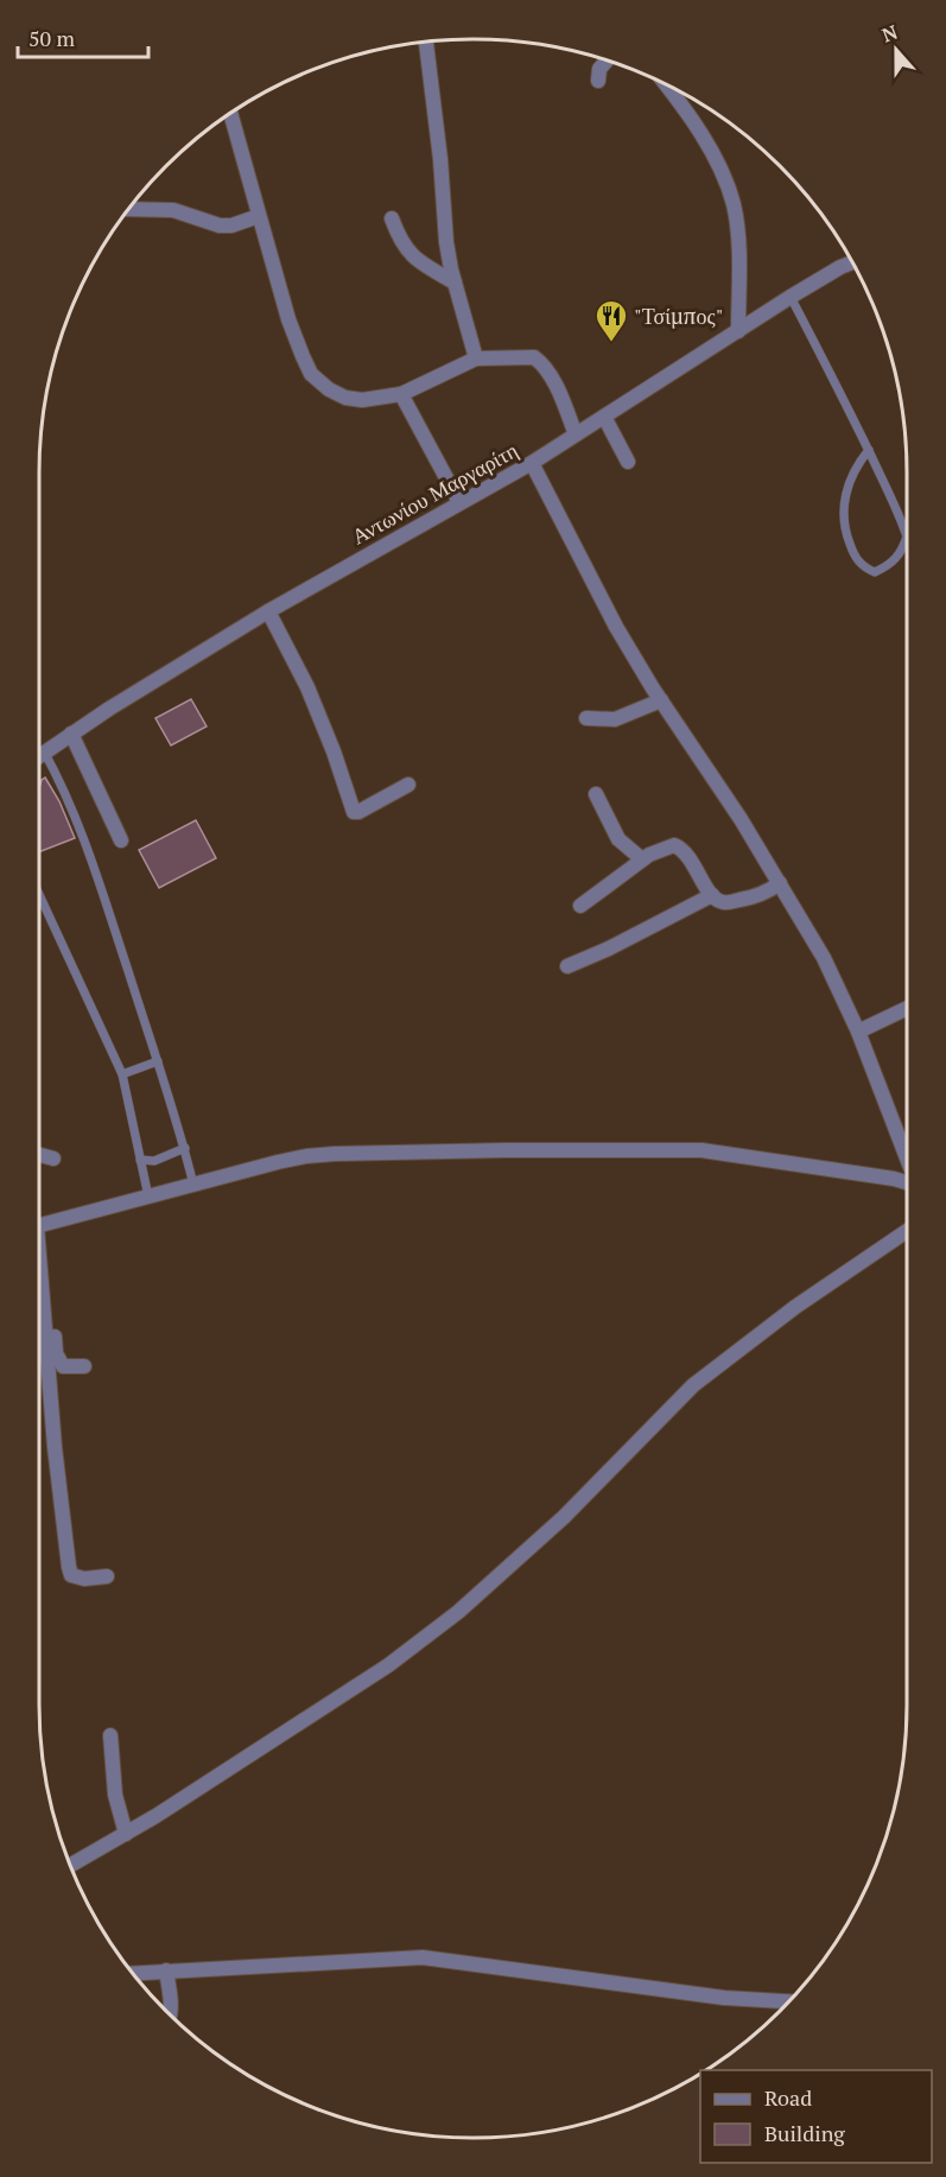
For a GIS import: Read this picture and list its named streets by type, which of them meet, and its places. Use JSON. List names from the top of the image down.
{
  "streets": {
    "street": ["Αντωνίου Μαργαρίτη"]
  },
  "places": {
    "restaurant": ["\"Τσίμπος\""]
  },
  "legend": ["Road", "Building"],
  "scale_bar": "50 m",
  "north": "top"
}
